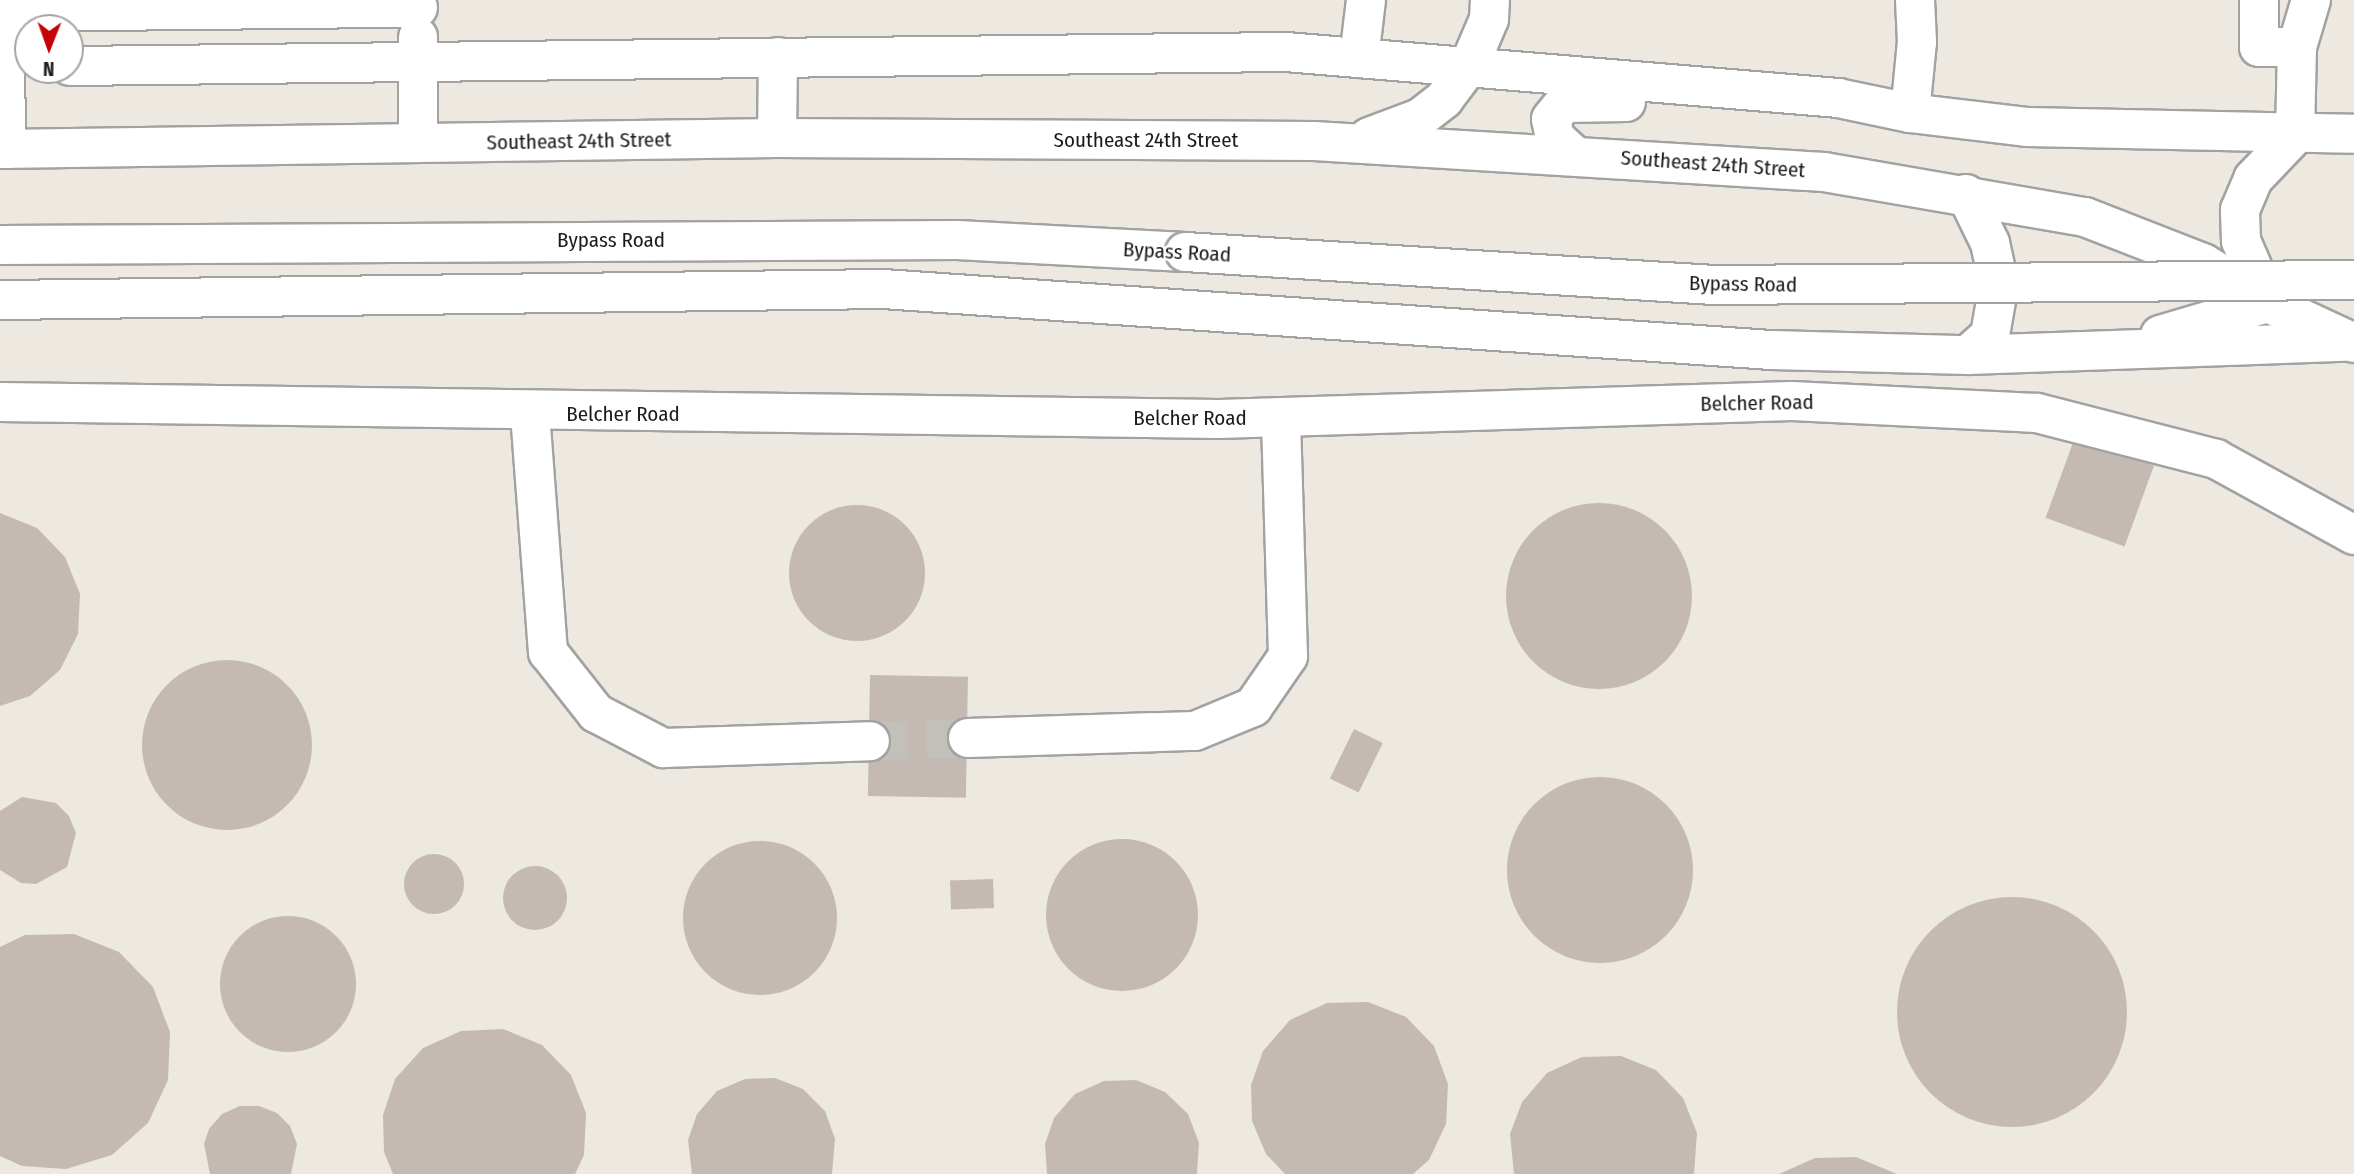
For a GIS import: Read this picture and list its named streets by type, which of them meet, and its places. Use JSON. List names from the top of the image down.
{
  "streets": {
    "street": ["Southeast 24th Street", "Bypass Road", "Belcher Road"]
  },
  "north": "bottom"
}
